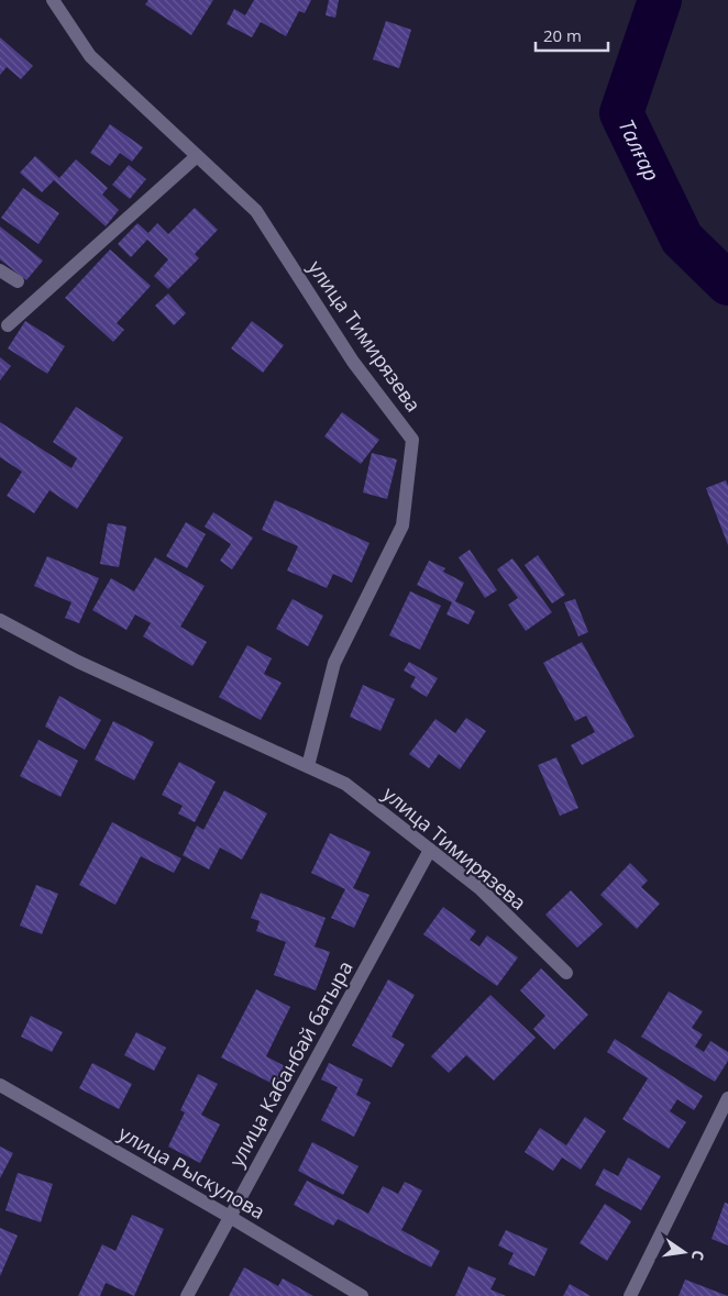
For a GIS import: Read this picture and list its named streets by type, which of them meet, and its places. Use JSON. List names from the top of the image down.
{
  "streets": {
    "street": ["улица Тимирязева", "улица Кабанбай батыра", "улица Рыскулова"]
  },
  "crossings": [
    ["улица Тимирязева", "улица Кабанбай батыра"],
    ["улица Кабанбай батыра", "улица Рыскулова"]
  ],
  "water": ["Талғар"],
  "scale_bar": "20 m",
  "north": "right"
}
